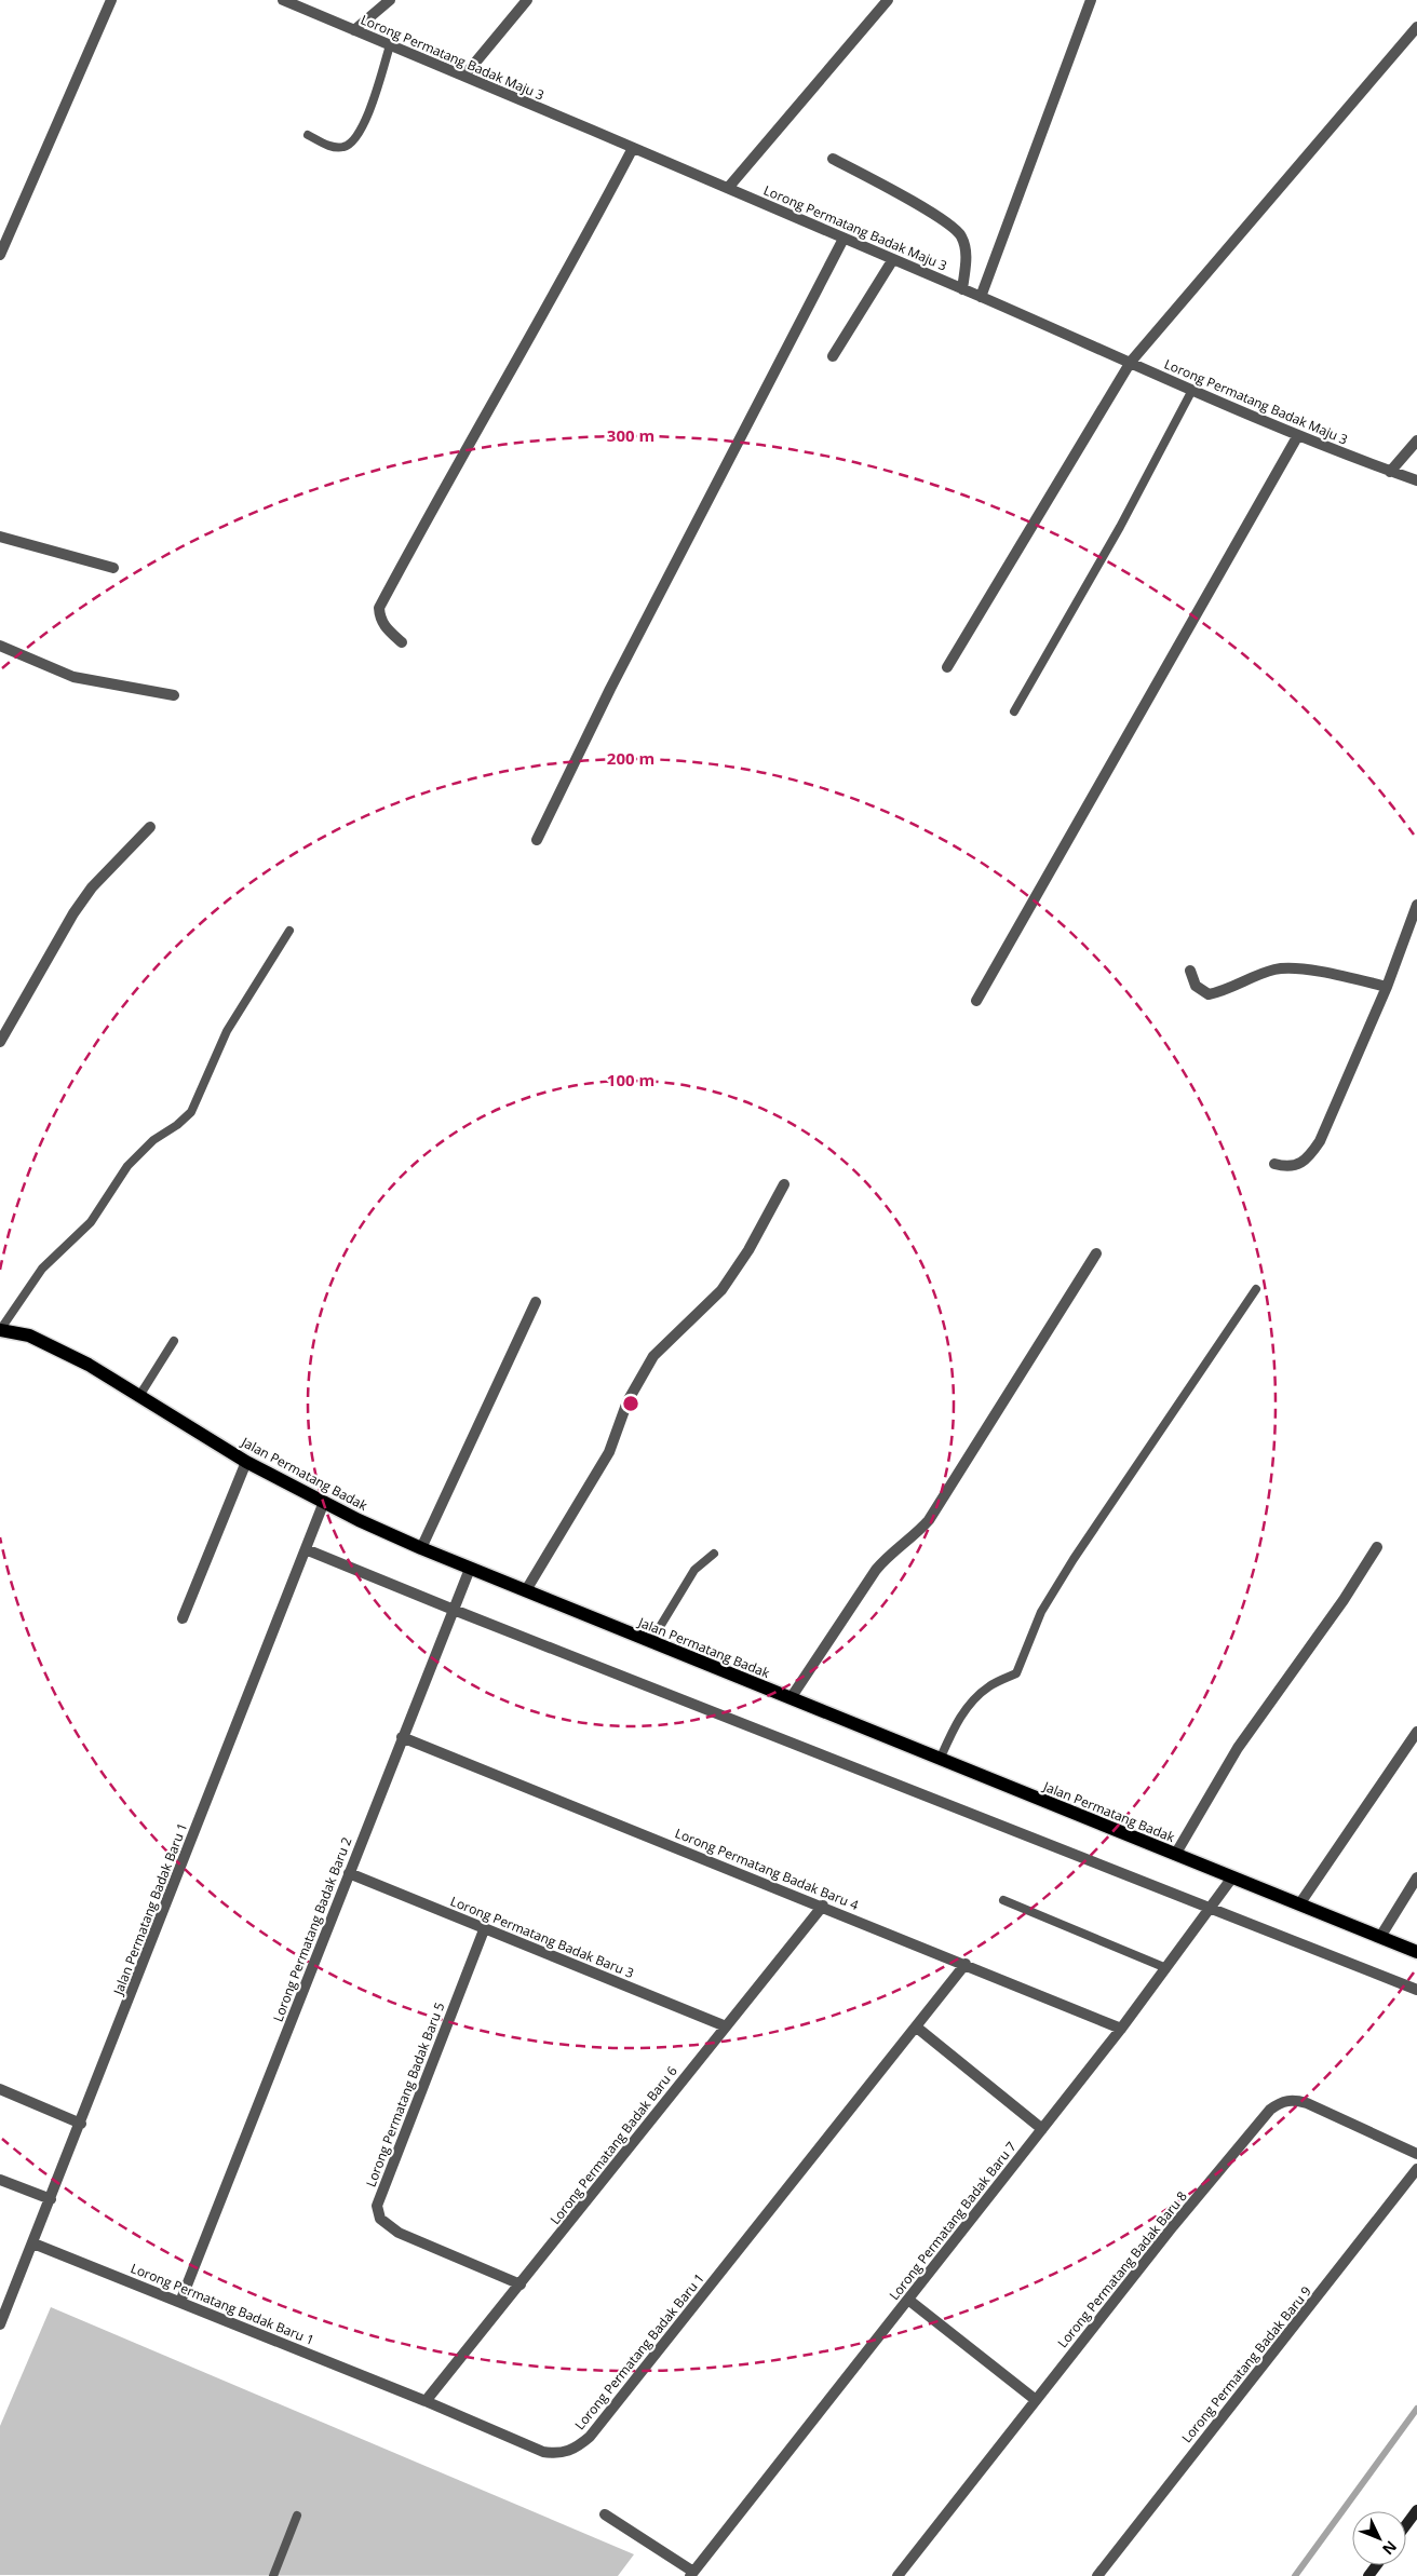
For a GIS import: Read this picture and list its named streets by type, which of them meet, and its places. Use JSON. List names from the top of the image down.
{
  "streets": {
    "main road": ["Jalan Permatang Badak"],
    "street": [
      "Lorong Permatang Badak Maju 3",
      "Lorong Permatang Badak Baru 4",
      "Jalan Permatang Badak Baru 1",
      "Lorong Permatang Badak Baru 2",
      "Lorong Permatang Badak Baru 3",
      "Lorong Permatang Badak Baru 5",
      "Lorong Permatang Badak Baru 6",
      "Lorong Permatang Badak Baru 7",
      "Lorong Permatang Badak Baru 8",
      "Lorong Permatang Badak Baru 1",
      "Lorong Permatang Badak Baru 9"
    ]
  },
  "crossings": [
    ["Jalan Permatang Badak", "Jalan Permatang Badak Baru 1"],
    ["Jalan Permatang Badak", "Lorong Permatang Badak Baru 2"],
    ["Jalan Permatang Badak", "Lorong Permatang Badak Baru 7"],
    ["Lorong Permatang Badak Baru 4", "Lorong Permatang Badak Baru 2"],
    ["Lorong Permatang Badak Baru 4", "Lorong Permatang Badak Baru 6"],
    ["Lorong Permatang Badak Baru 4", "Lorong Permatang Badak Baru 7"],
    ["Lorong Permatang Badak Baru 4", "Lorong Permatang Badak Baru 1"],
    ["Jalan Permatang Badak Baru 1", "Lorong Permatang Badak Baru 1"],
    ["Lorong Permatang Badak Baru 2", "Lorong Permatang Badak Baru 3"],
    ["Lorong Permatang Badak Baru 2", "Lorong Permatang Badak Baru 1"],
    ["Lorong Permatang Badak Baru 3", "Lorong Permatang Badak Baru 5"],
    ["Lorong Permatang Badak Baru 3", "Lorong Permatang Badak Baru 6"],
    ["Lorong Permatang Badak Baru 5", "Lorong Permatang Badak Baru 6"],
    ["Lorong Permatang Badak Baru 6", "Lorong Permatang Badak Baru 1"]
  ],
  "north": "bottom right",
  "rings": ["300 m", "200 m", "100 m"]
}
